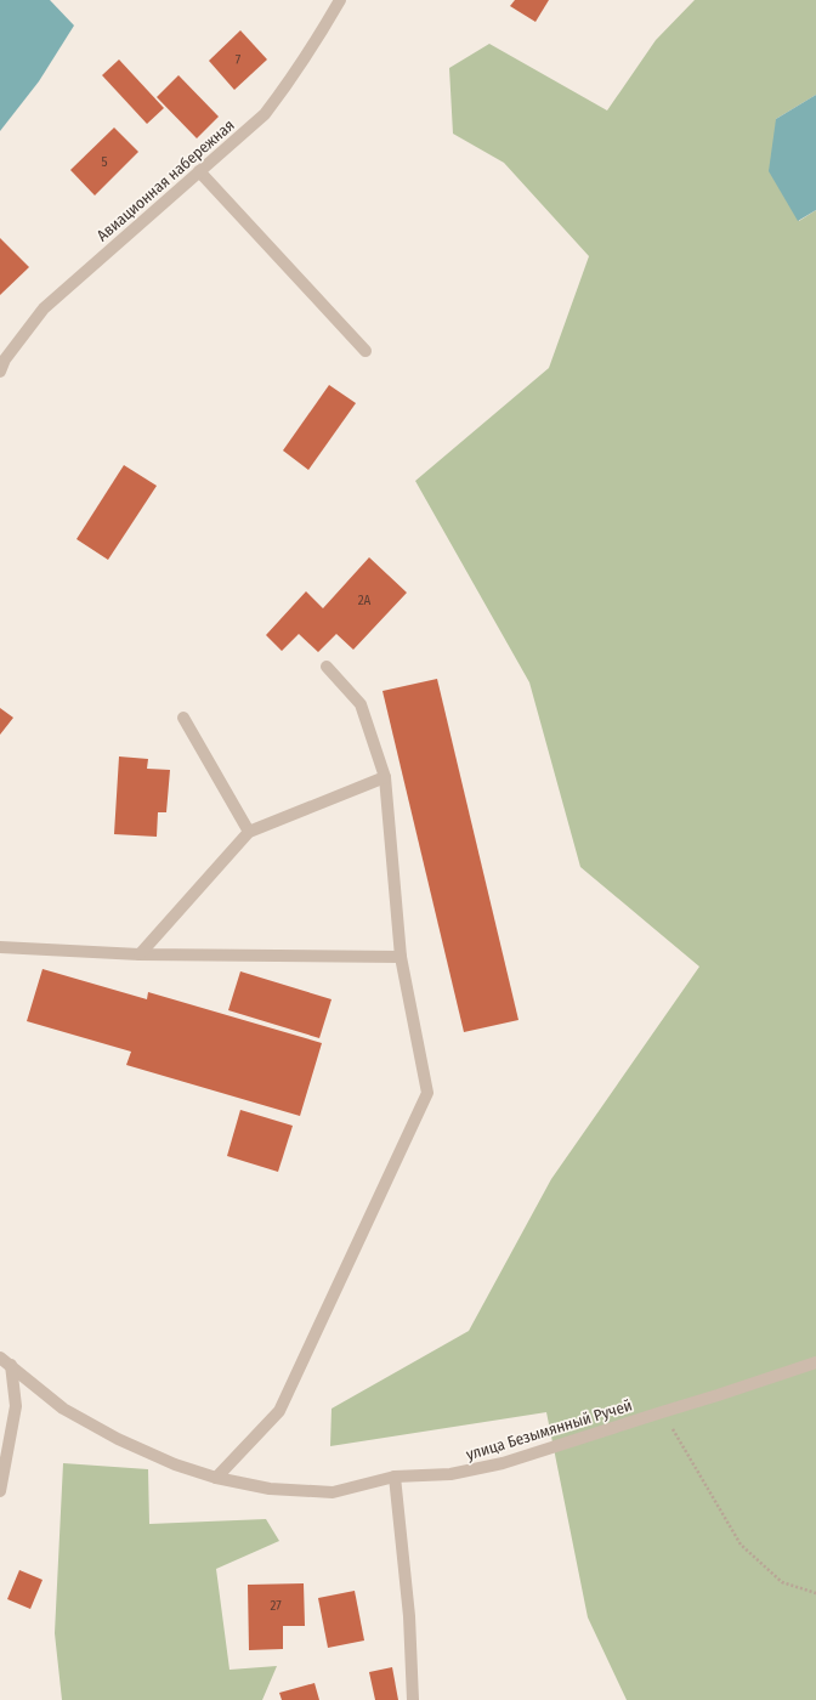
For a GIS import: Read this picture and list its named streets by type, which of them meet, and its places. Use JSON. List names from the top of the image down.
{
  "streets": {
    "street": ["Авиационная набережная", "улица Безымянный Ручей"]
  },
  "house_numbers": [
    "7",
    "5",
    "2А",
    "27"
  ]
}
